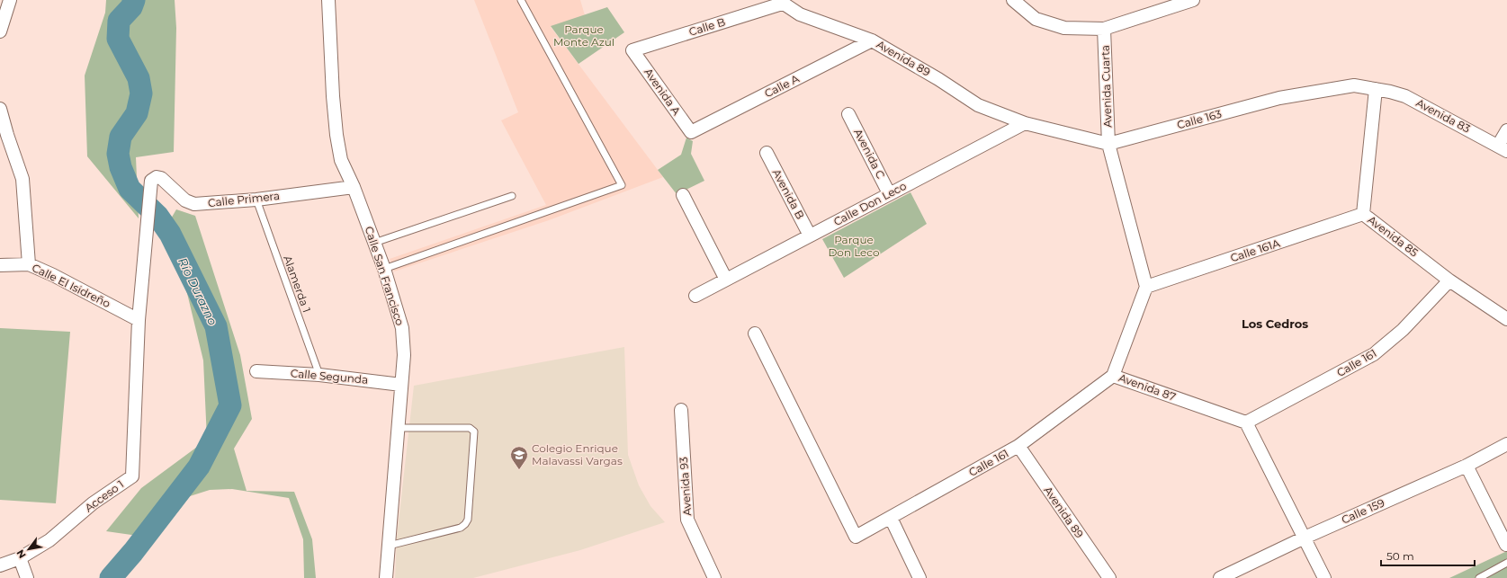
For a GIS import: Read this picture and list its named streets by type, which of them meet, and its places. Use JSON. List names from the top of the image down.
{
  "streets": {
    "street": [
      "Calle B",
      "Avenida 89",
      "Calle A",
      "Avenida Cuarta",
      "Avenida A",
      "Avenida 83",
      "Calle 163",
      "Avenida C",
      "Avenida B",
      "Calle Primera",
      "Calle Don Leco",
      "Avenida 85",
      "Calle 161A",
      "Calle San Francisco",
      "Calle El Isidreño",
      "Calle 161",
      "Calle Segunda",
      "Avenida 87",
      "Avenida 93",
      "Acceso 1",
      "Calle 159"
    ],
    "lane": ["Alamerda 1"]
  },
  "crossings": [
    ["Calle B", "Avenida 89"],
    ["Calle B", "Avenida A"],
    ["Avenida 89", "Calle A"],
    ["Avenida 89", "Calle 163"],
    ["Avenida 89", "Calle Don Leco"],
    ["Avenida 89", "Calle 161"],
    ["Calle A", "Avenida A"],
    ["Avenida Cuarta", "Calle 163"],
    ["Avenida 83", "Calle 163"],
    ["Avenida 83", "Avenida 85"],
    ["Calle 163", "Calle Don Leco"],
    ["Calle 163", "Avenida 85"],
    ["Avenida C", "Calle Don Leco"],
    ["Avenida B", "Calle Don Leco"],
    ["Calle Primera", "Calle San Francisco"],
    ["Calle Primera", "Alamerda 1"],
    ["Calle Primera", "Calle El Isidreño"],
    ["Calle Primera", "Acceso 1"],
    ["Avenida 85", "Calle 161A"],
    ["Avenida 85", "Calle 161"],
    ["Calle 161A", "Avenida 87"],
    ["Calle San Francisco", "Calle Segunda"],
    ["Alamerda 1", "Calle Segunda"],
    ["Calle El Isidreño", "Acceso 1"],
    ["Calle 161", "Avenida 87"]
  ],
  "districts": ["Los Cedros"],
  "water": ["Río Durazno"],
  "parks": ["Parque Monte Azul", "Parque Don Leco"],
  "places": {
    "school or university": ["Colegio Enrique Malavassi Vargas"]
  },
  "scale_bar": "50 m",
  "north": "bottom left"
}
